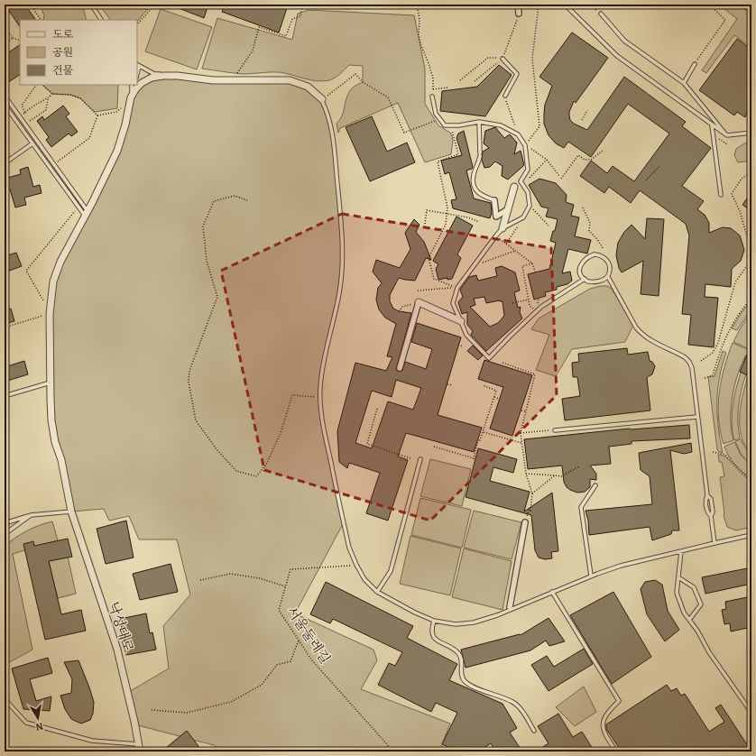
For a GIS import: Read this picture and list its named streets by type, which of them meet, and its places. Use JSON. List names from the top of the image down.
{
  "streets": {
    "lane": ["낙성대로"],
    "path": ["서울둘레길"]
  },
  "legend": ["도로", "공원", "건물"],
  "north": "bottom"
}
